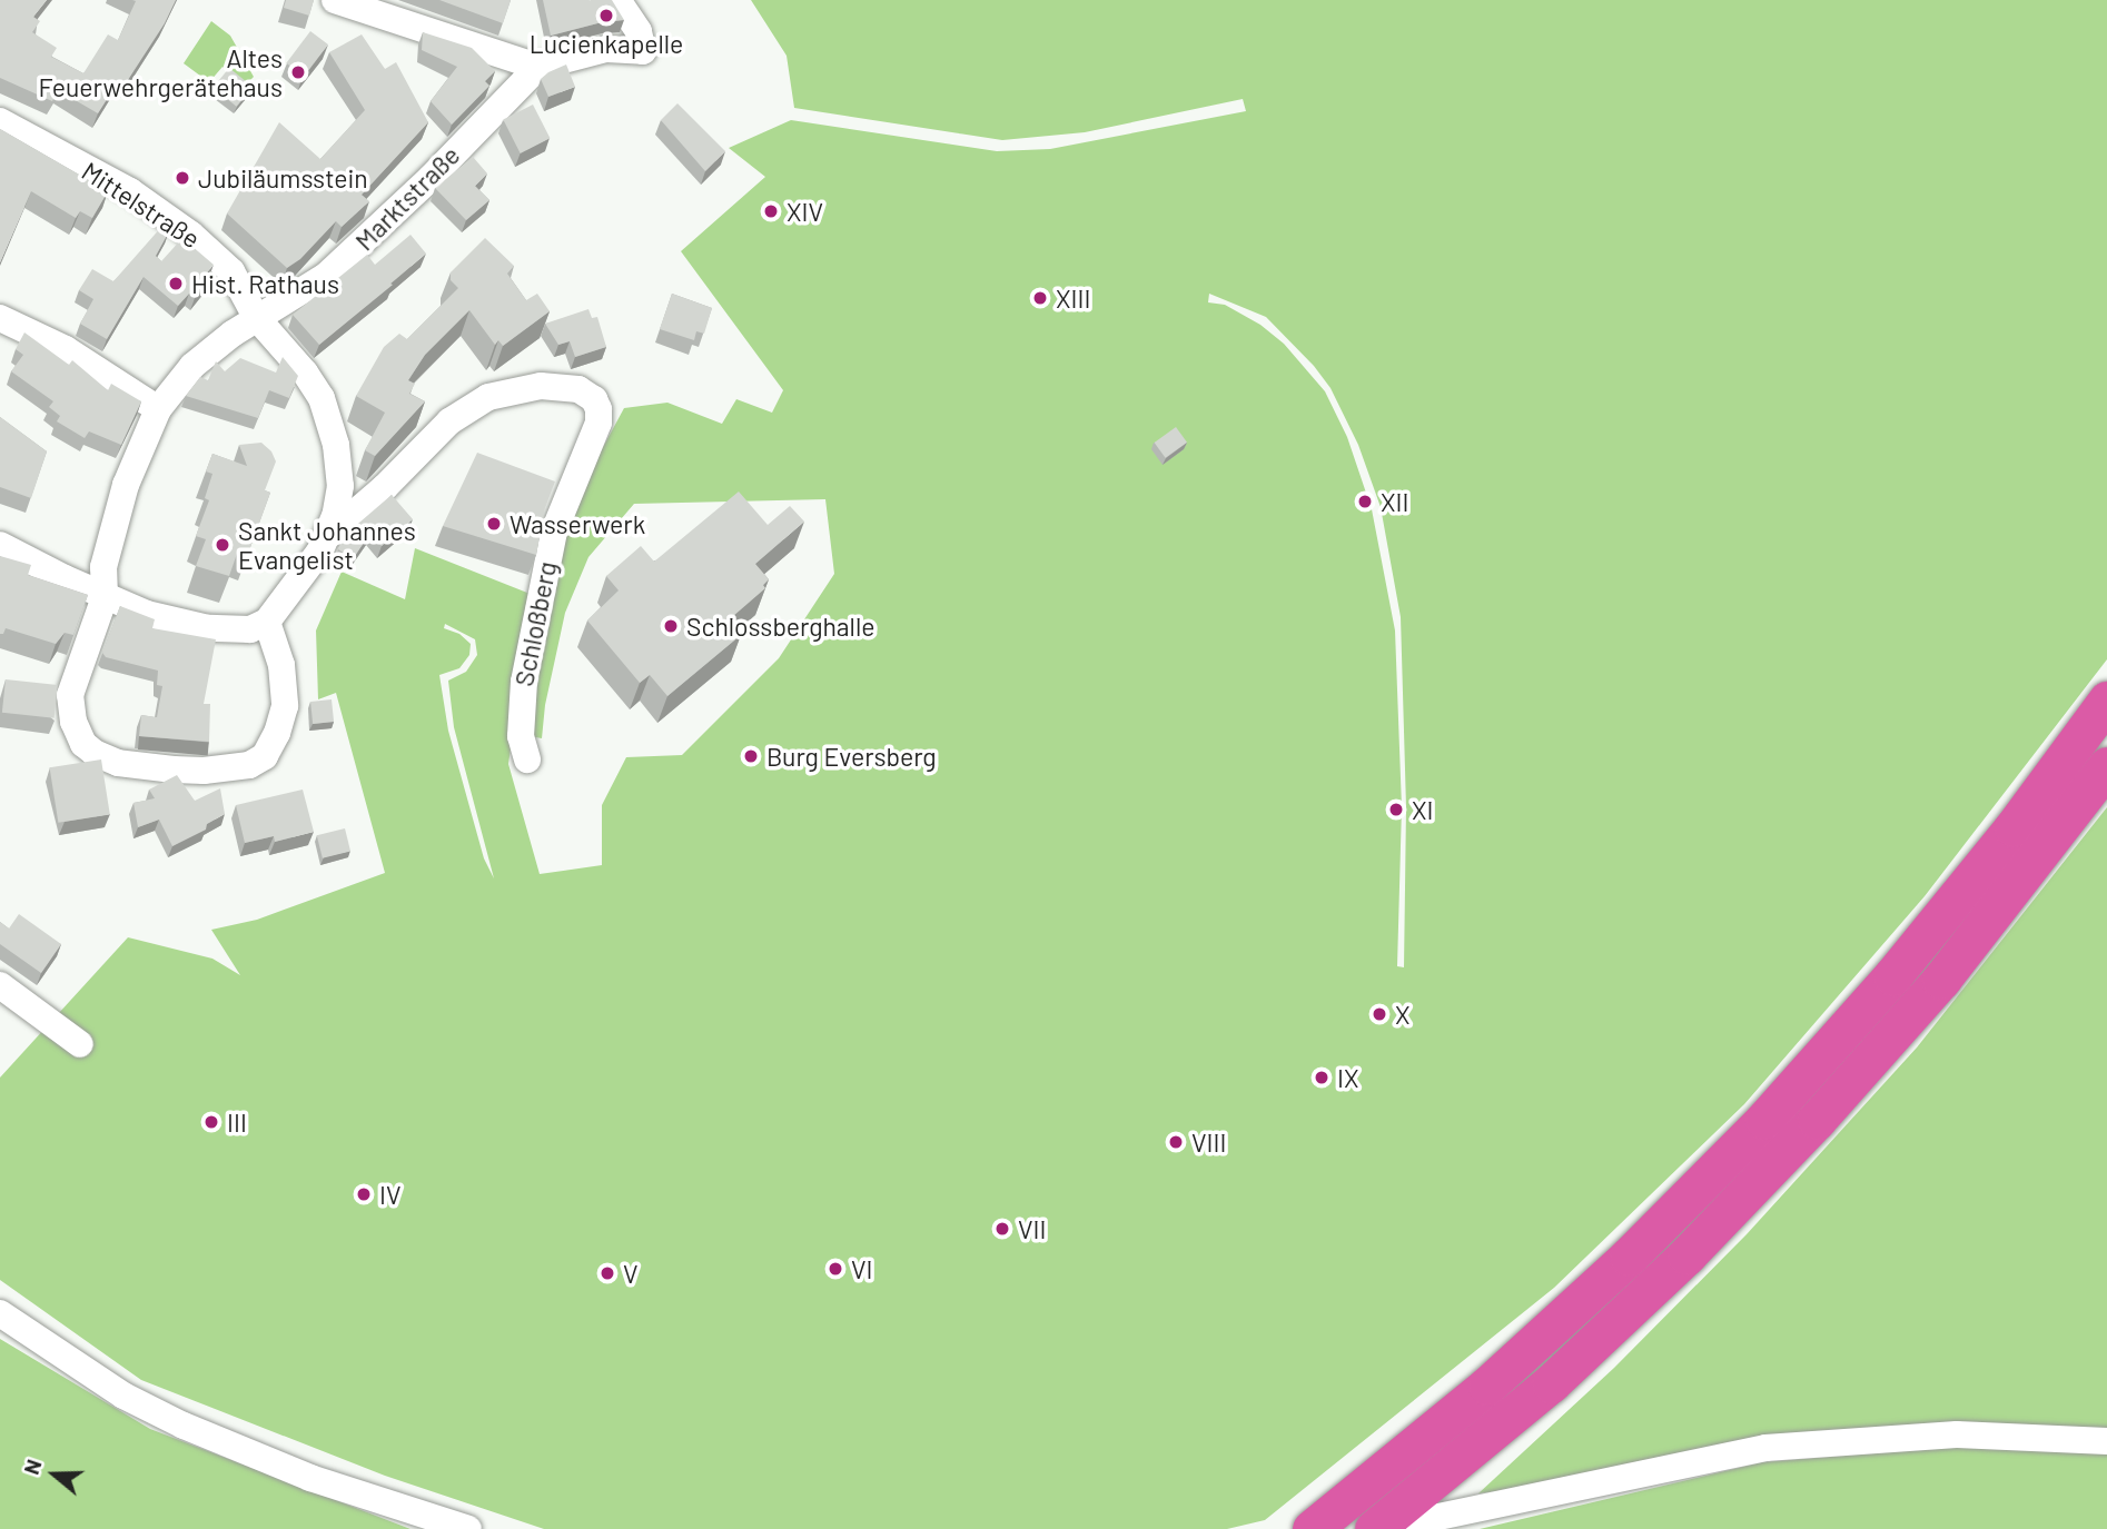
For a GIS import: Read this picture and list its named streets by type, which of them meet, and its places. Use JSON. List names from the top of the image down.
{
  "streets": {
    "street": ["Marktstraße", "Mittelstraße", "Schloßberg"]
  },
  "crossings": [
    ["Marktstraße", "Mittelstraße"],
    ["Marktstraße", "Schloßberg"],
    ["Mittelstraße", "Schloßberg"]
  ],
  "places": [
    "Lucienkapelle",
    "Altes Feuerwehrgerätehaus",
    "Jubiläumsstein",
    "XIV",
    "Hist. Rathaus",
    "XIII",
    "XII",
    "Wasserwerk",
    "Sankt Johannes Evangelist",
    "Schlossberghalle",
    "Burg Eversberg",
    "XI",
    "X",
    "IX",
    "III",
    "VIII",
    "IV",
    "VII",
    "VI",
    "V"
  ],
  "north": "left"
}
